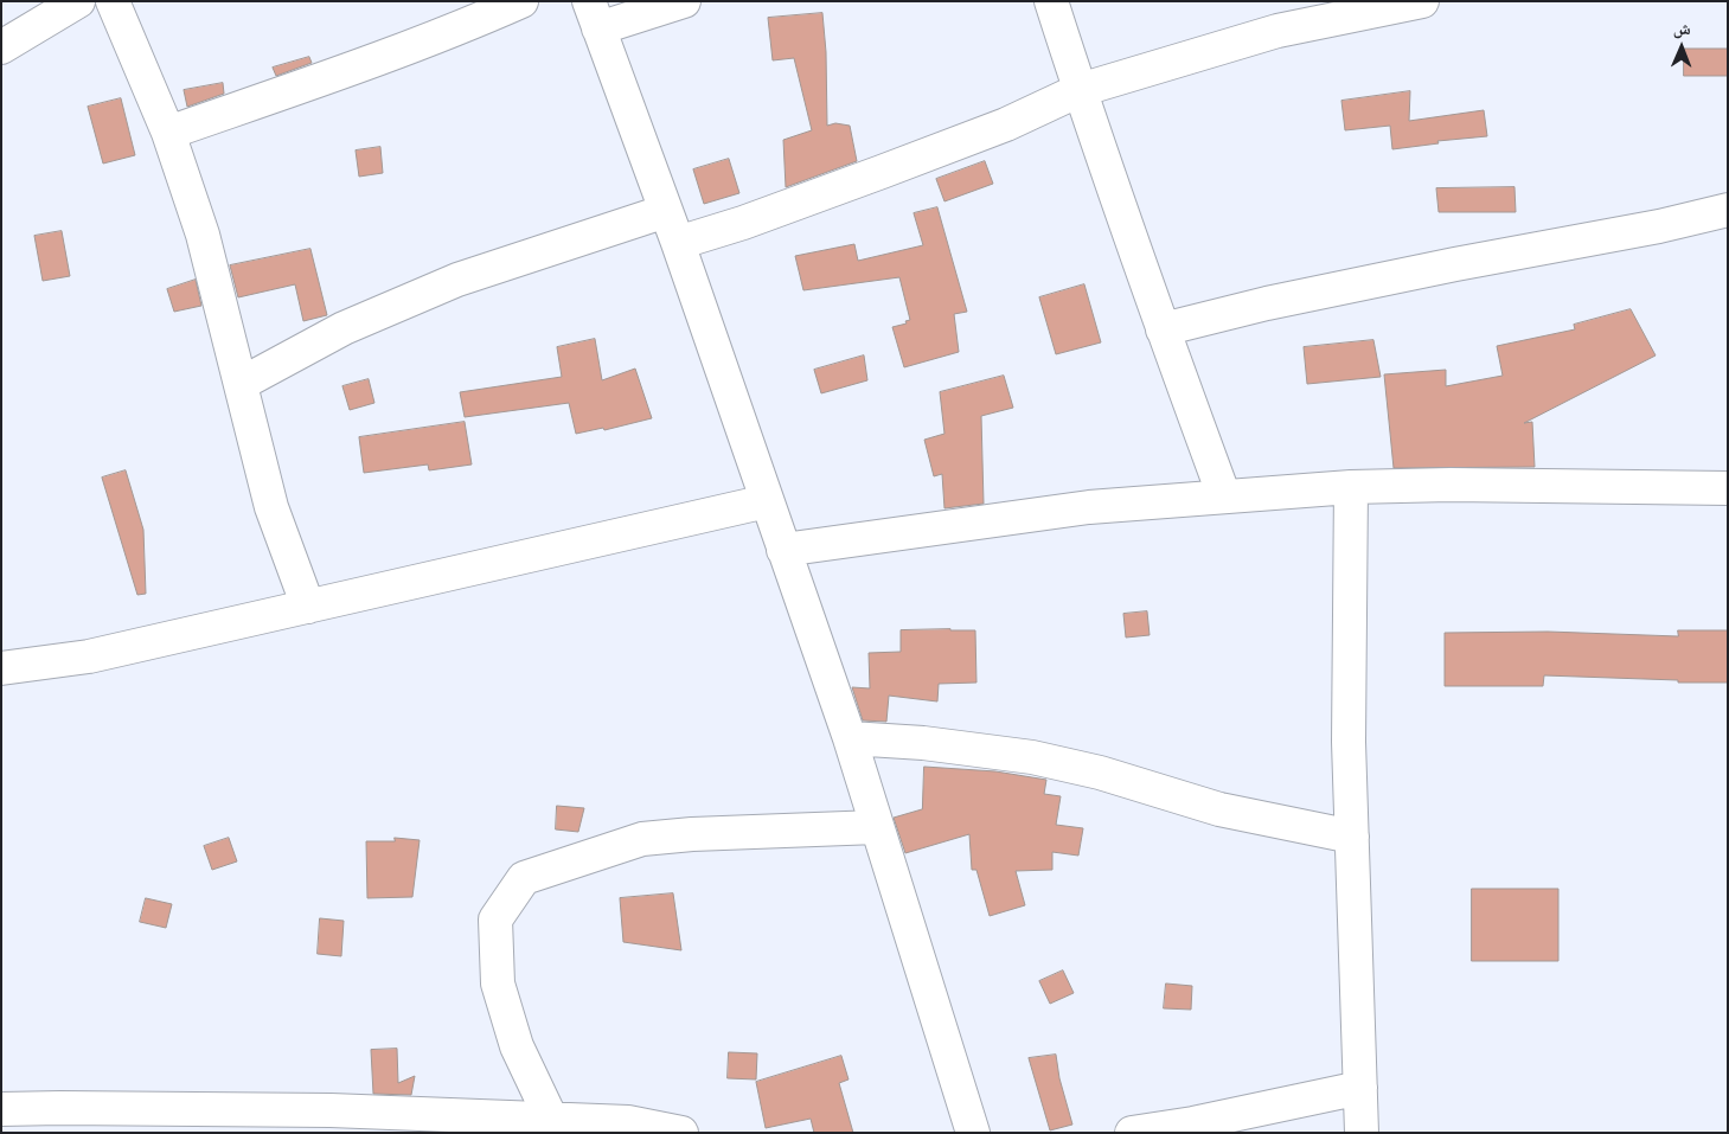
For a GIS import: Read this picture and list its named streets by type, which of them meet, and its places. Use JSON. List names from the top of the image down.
{
  "north": "top"
}
